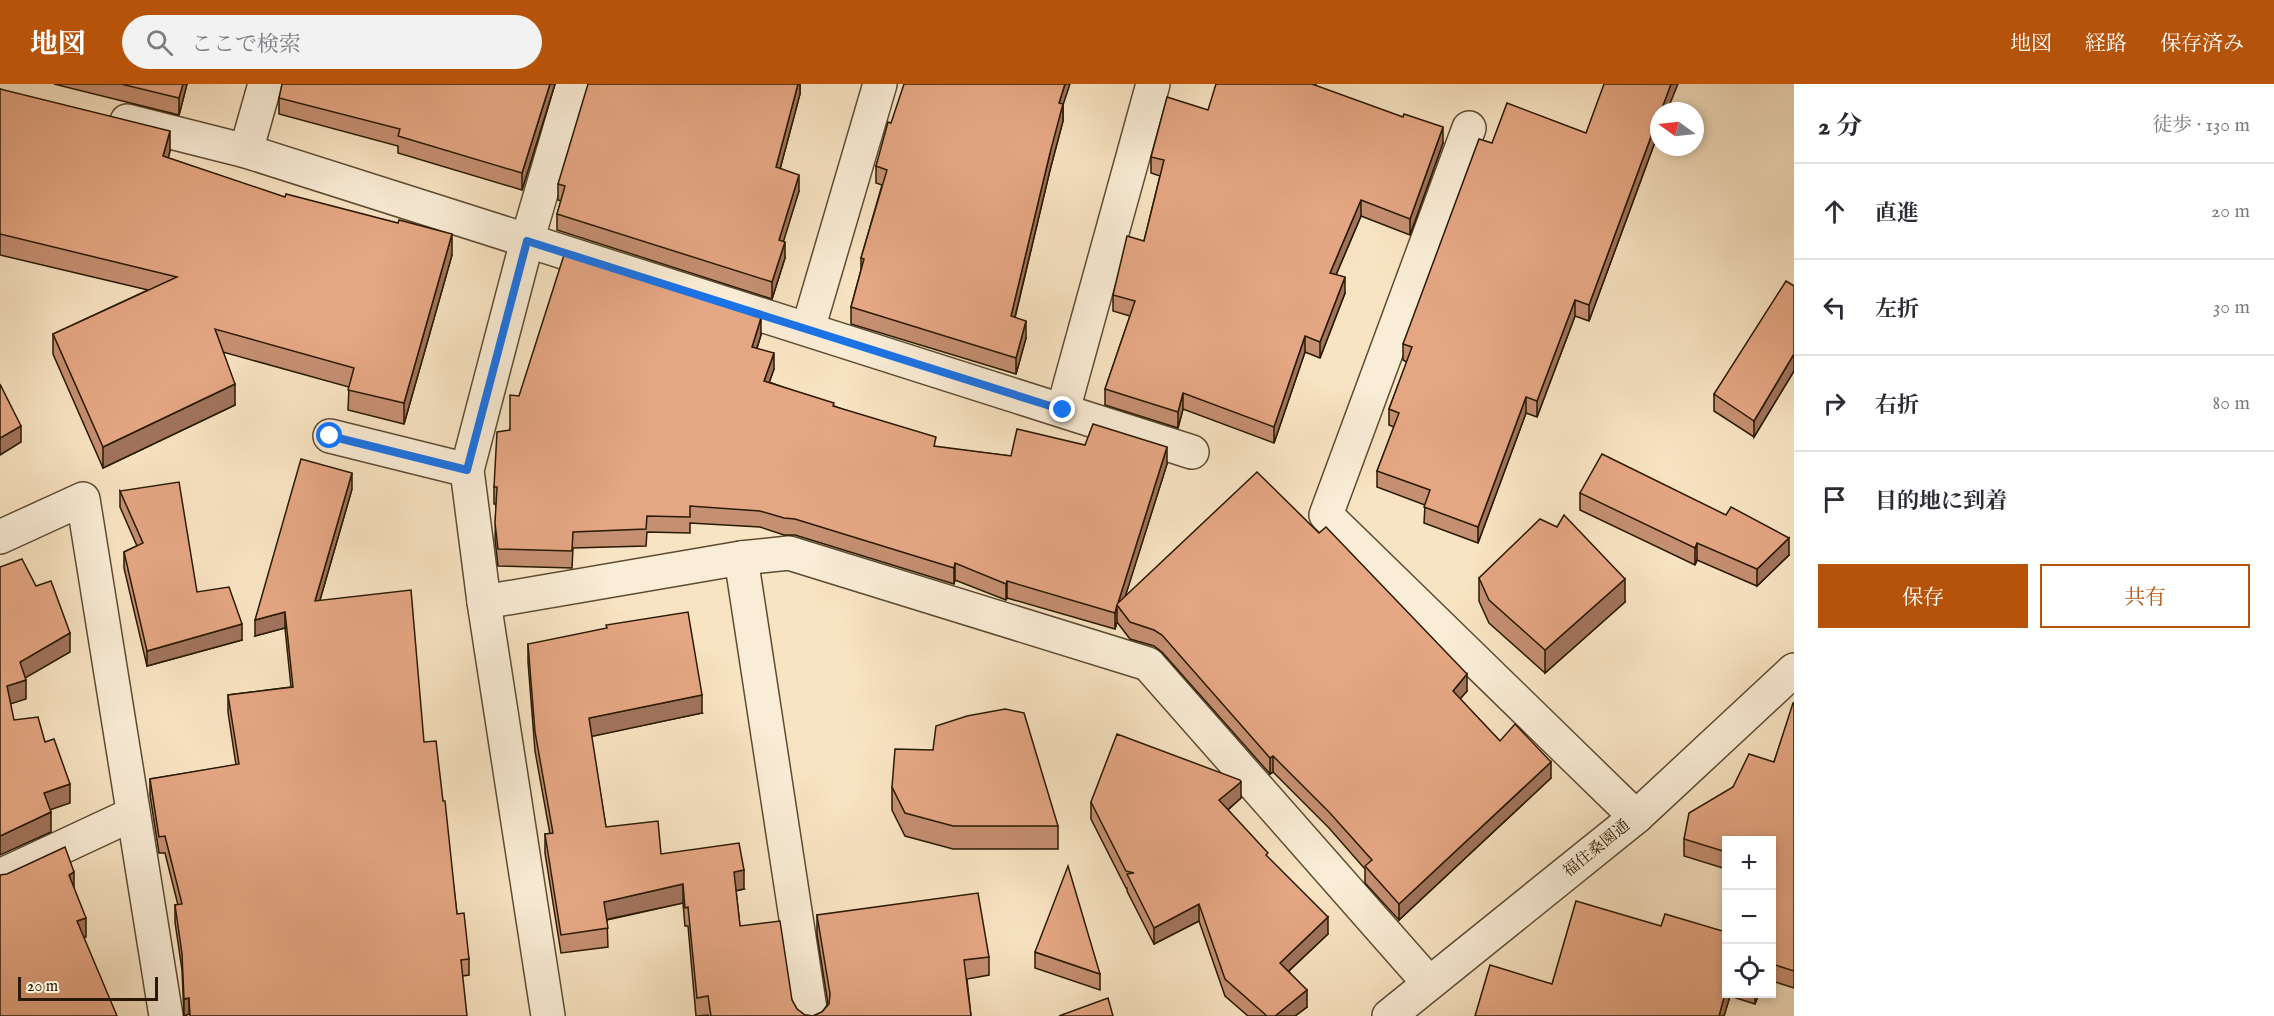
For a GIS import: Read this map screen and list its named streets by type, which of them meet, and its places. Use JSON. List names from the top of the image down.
{
  "streets": {
    "street": ["福住桑園通"]
  },
  "scale_bar": "20 m",
  "north": "left",
  "page": {
    "header": "地図",
    "search": "ここで検索",
    "nav": ["地図", "経路", "保存済み"],
    "heading": ["2 分", "徒歩 · 130 m"],
    "list": [
      ["直進", "20 m"],
      ["左折", "30 m"],
      ["右折", "80 m"],
      "目的地に到着"
    ],
    "buttons": ["保存", "共有"],
    "map_buttons": ["+", "−"],
    "scale": "20 m"
  }
}
